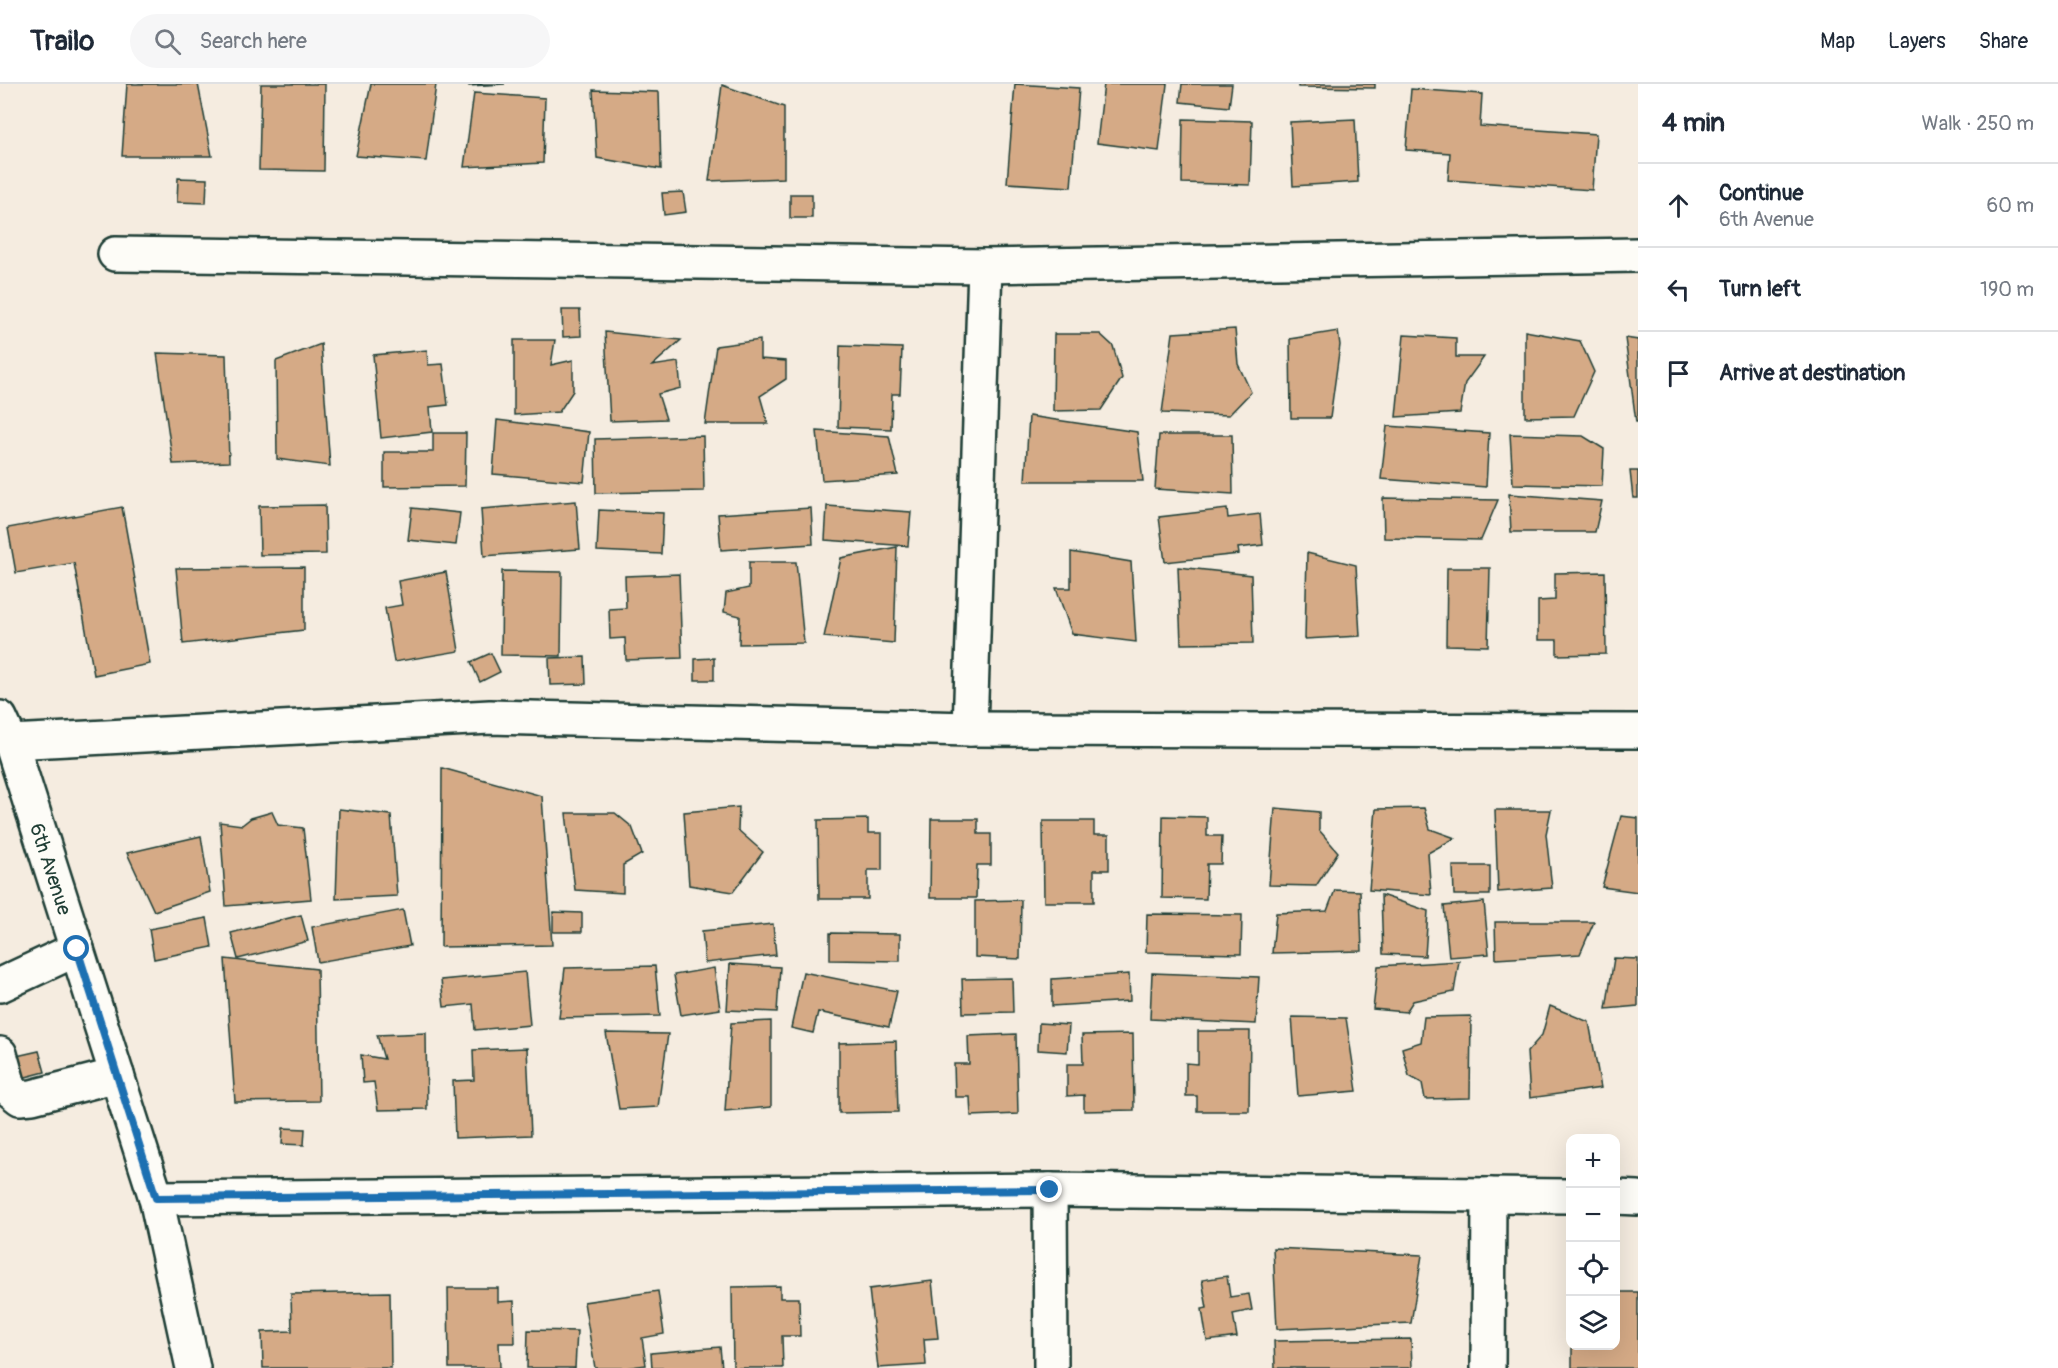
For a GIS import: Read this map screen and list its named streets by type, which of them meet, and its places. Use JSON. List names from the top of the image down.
{
  "streets": {
    "street": ["6th Avenue"]
  },
  "page": {
    "header": "Trailo",
    "search": "Search here",
    "nav": ["Map", "Layers", "Share"],
    "heading": ["4 min", "Walk · 250 m"],
    "list": [
      ["Continue", "6th Avenue", "60 m"],
      ["Turn left", "190 m"],
      "Arrive at destination"
    ],
    "map_buttons": ["+", "−"]
  }
}
